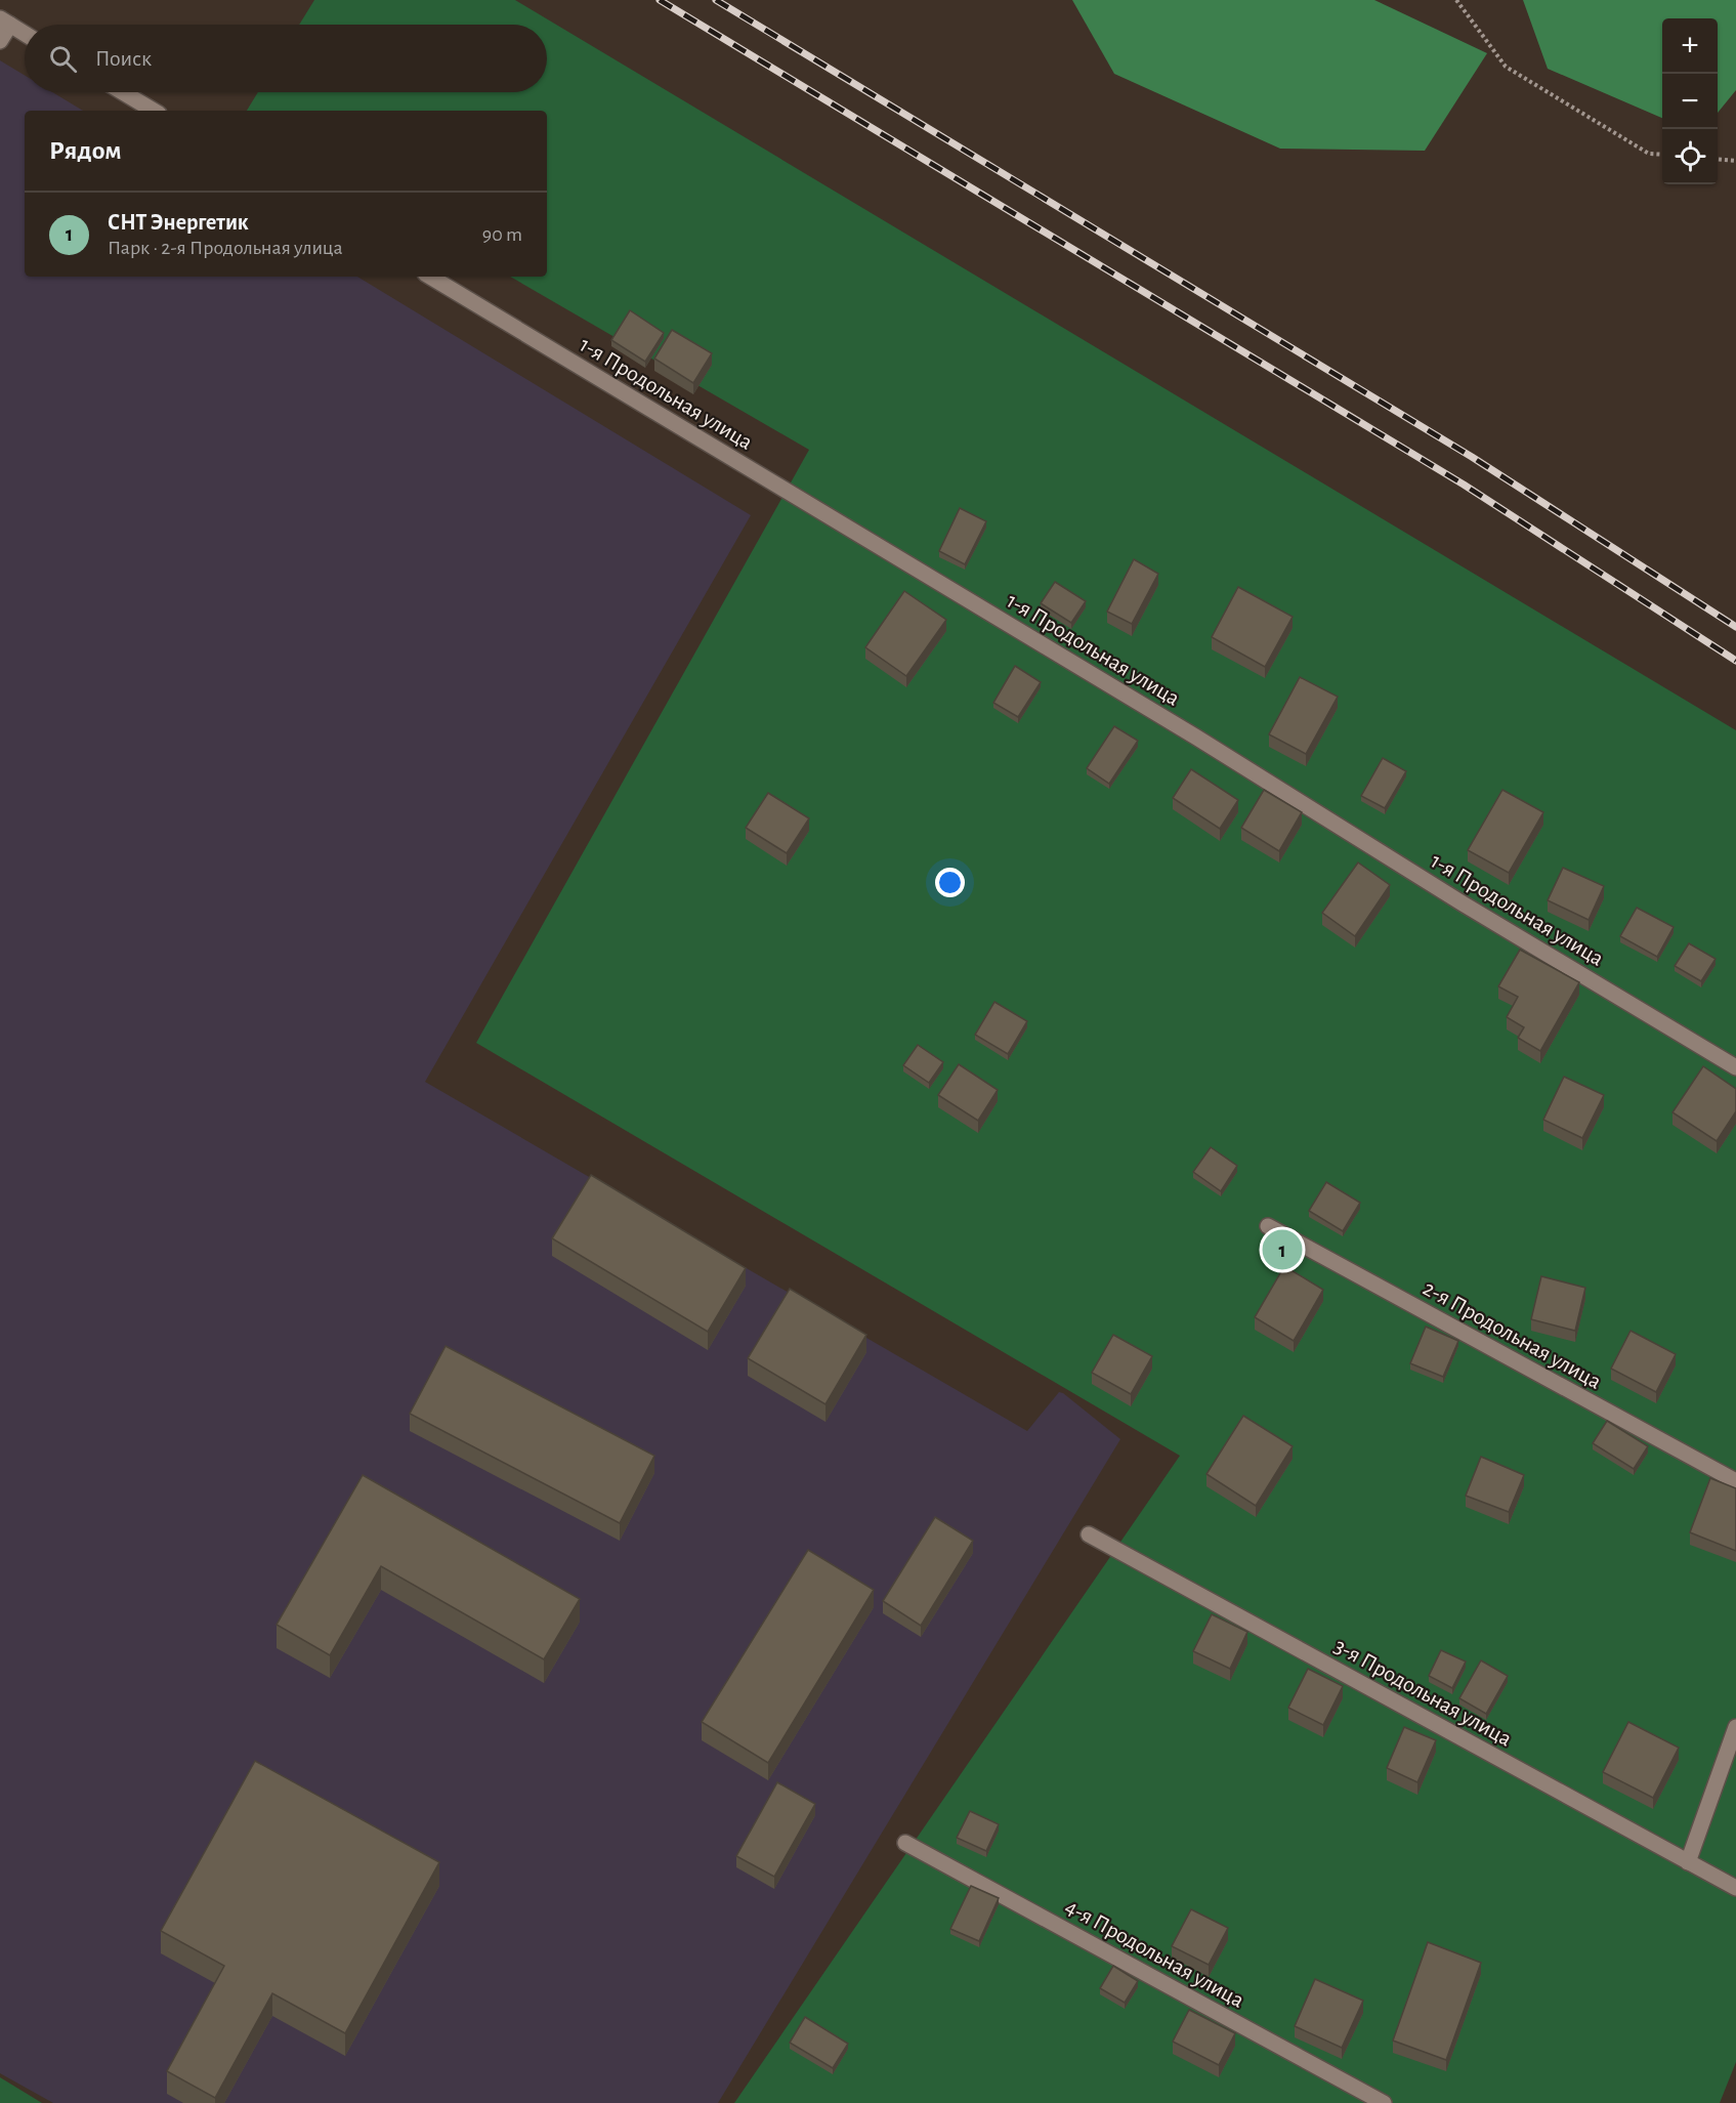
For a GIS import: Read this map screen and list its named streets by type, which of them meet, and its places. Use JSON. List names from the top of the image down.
{
  "streets": {
    "street": [
      "1-я Продольная улица",
      "2-я Продольная улица",
      "3-я Продольная улица",
      "4-я Продольная улица"
    ]
  },
  "page": {
    "map_buttons": ["+", "−"],
    "search": "Поиск",
    "heading": "Рядом",
    "list": [
      {
        "mark": "1",
        "name": "СНТ Энергетик",
        "note": "Парк · 2-я Продольная улица",
        "value": "90 m"
      }
    ],
    "pins": "1"
  }
}
